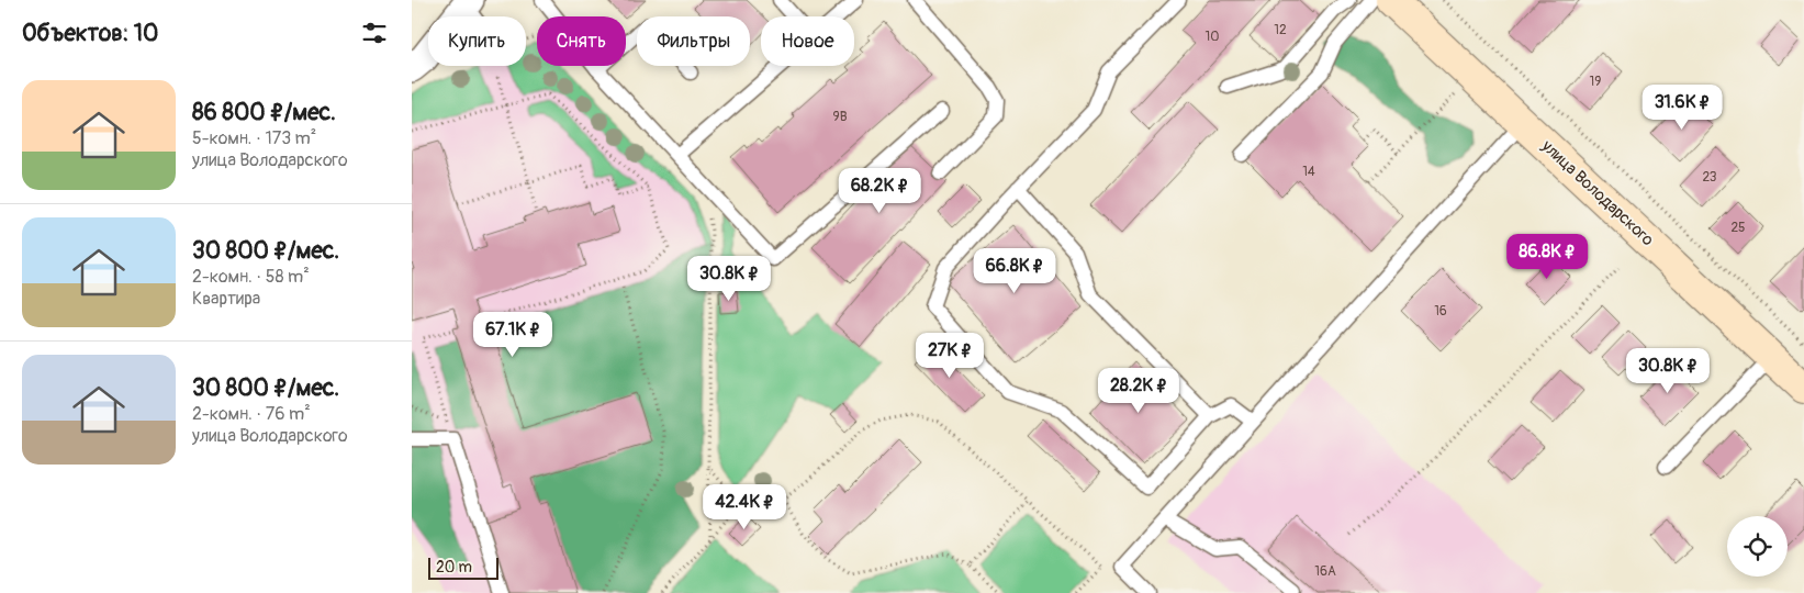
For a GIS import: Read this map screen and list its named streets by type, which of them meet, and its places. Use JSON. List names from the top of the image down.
{
  "streets": {
    "main road": ["улица Володарского"]
  },
  "house_numbers": [
    "12",
    "10",
    "19",
    "9В",
    "14",
    "23",
    "25",
    "16",
    "16А"
  ],
  "scale_bar": "20 m",
  "page": {
    "heading": "Объектов: 10",
    "chip": [
      "Купить",
      "Снять",
      "Фильтры",
      "Новое"
    ],
    "list": [
      {
        "name": "86 800 ₽/мес.",
        "note": "5-комн. · 173 m² · улица Володарского"
      },
      {
        "name": "30 800 ₽/мес.",
        "note": "2-комн. · 58 m² · Квартира"
      },
      {
        "name": "30 800 ₽/мес.",
        "note": "2-комн. · 76 m² · улица Володарского"
      }
    ],
    "price": [
      "31.6K ₽",
      "68.2K ₽",
      "86.8K ₽",
      "66.8K ₽",
      "30.8K ₽",
      "67.1K ₽",
      "27K ₽",
      "30.8K ₽",
      "28.2K ₽",
      "42.4K ₽"
    ],
    "scale": "20 m"
  }
}
